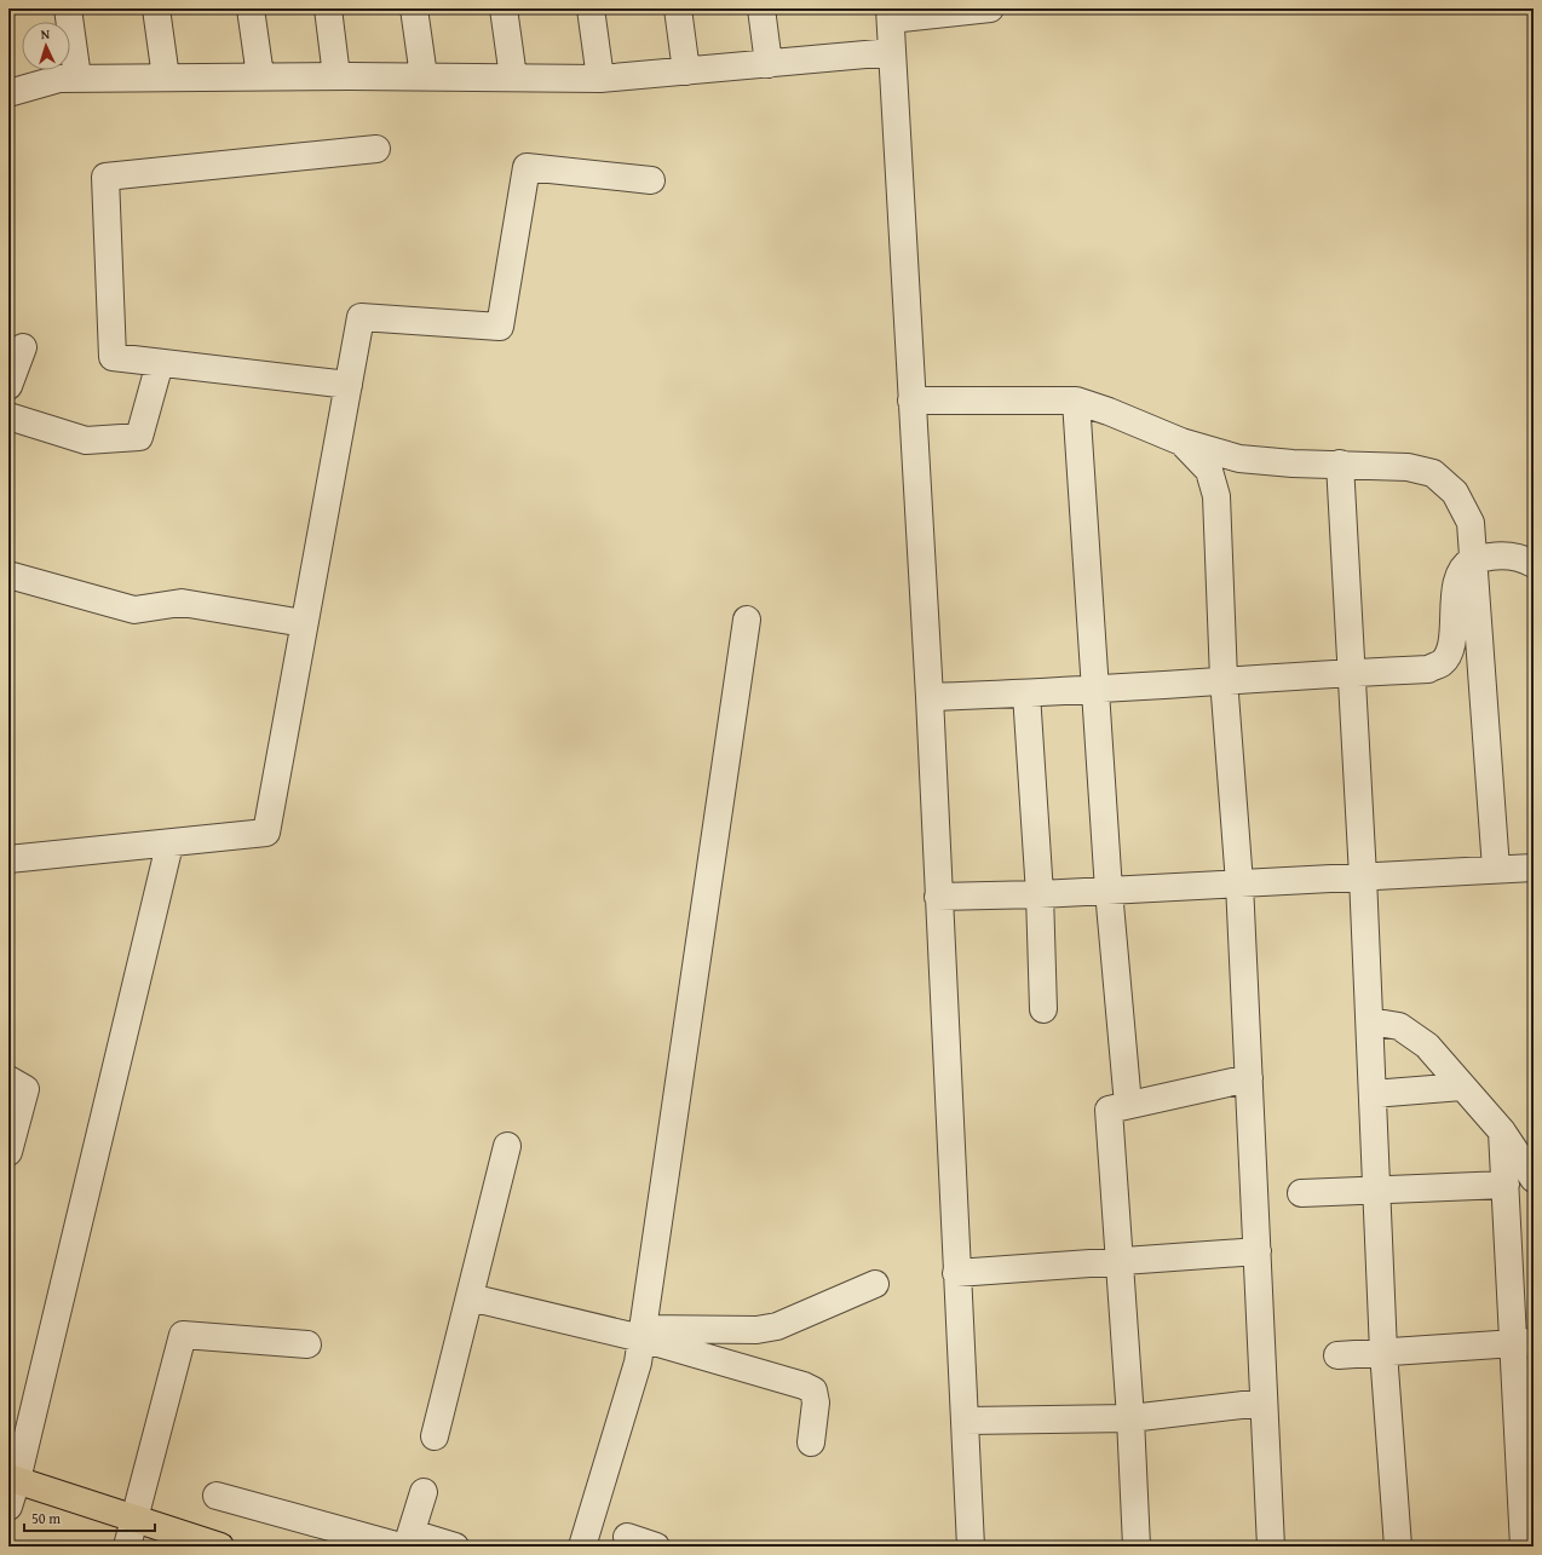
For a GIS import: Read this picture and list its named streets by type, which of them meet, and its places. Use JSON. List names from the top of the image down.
{
  "scale_bar": "50 m",
  "north": "top"
}
